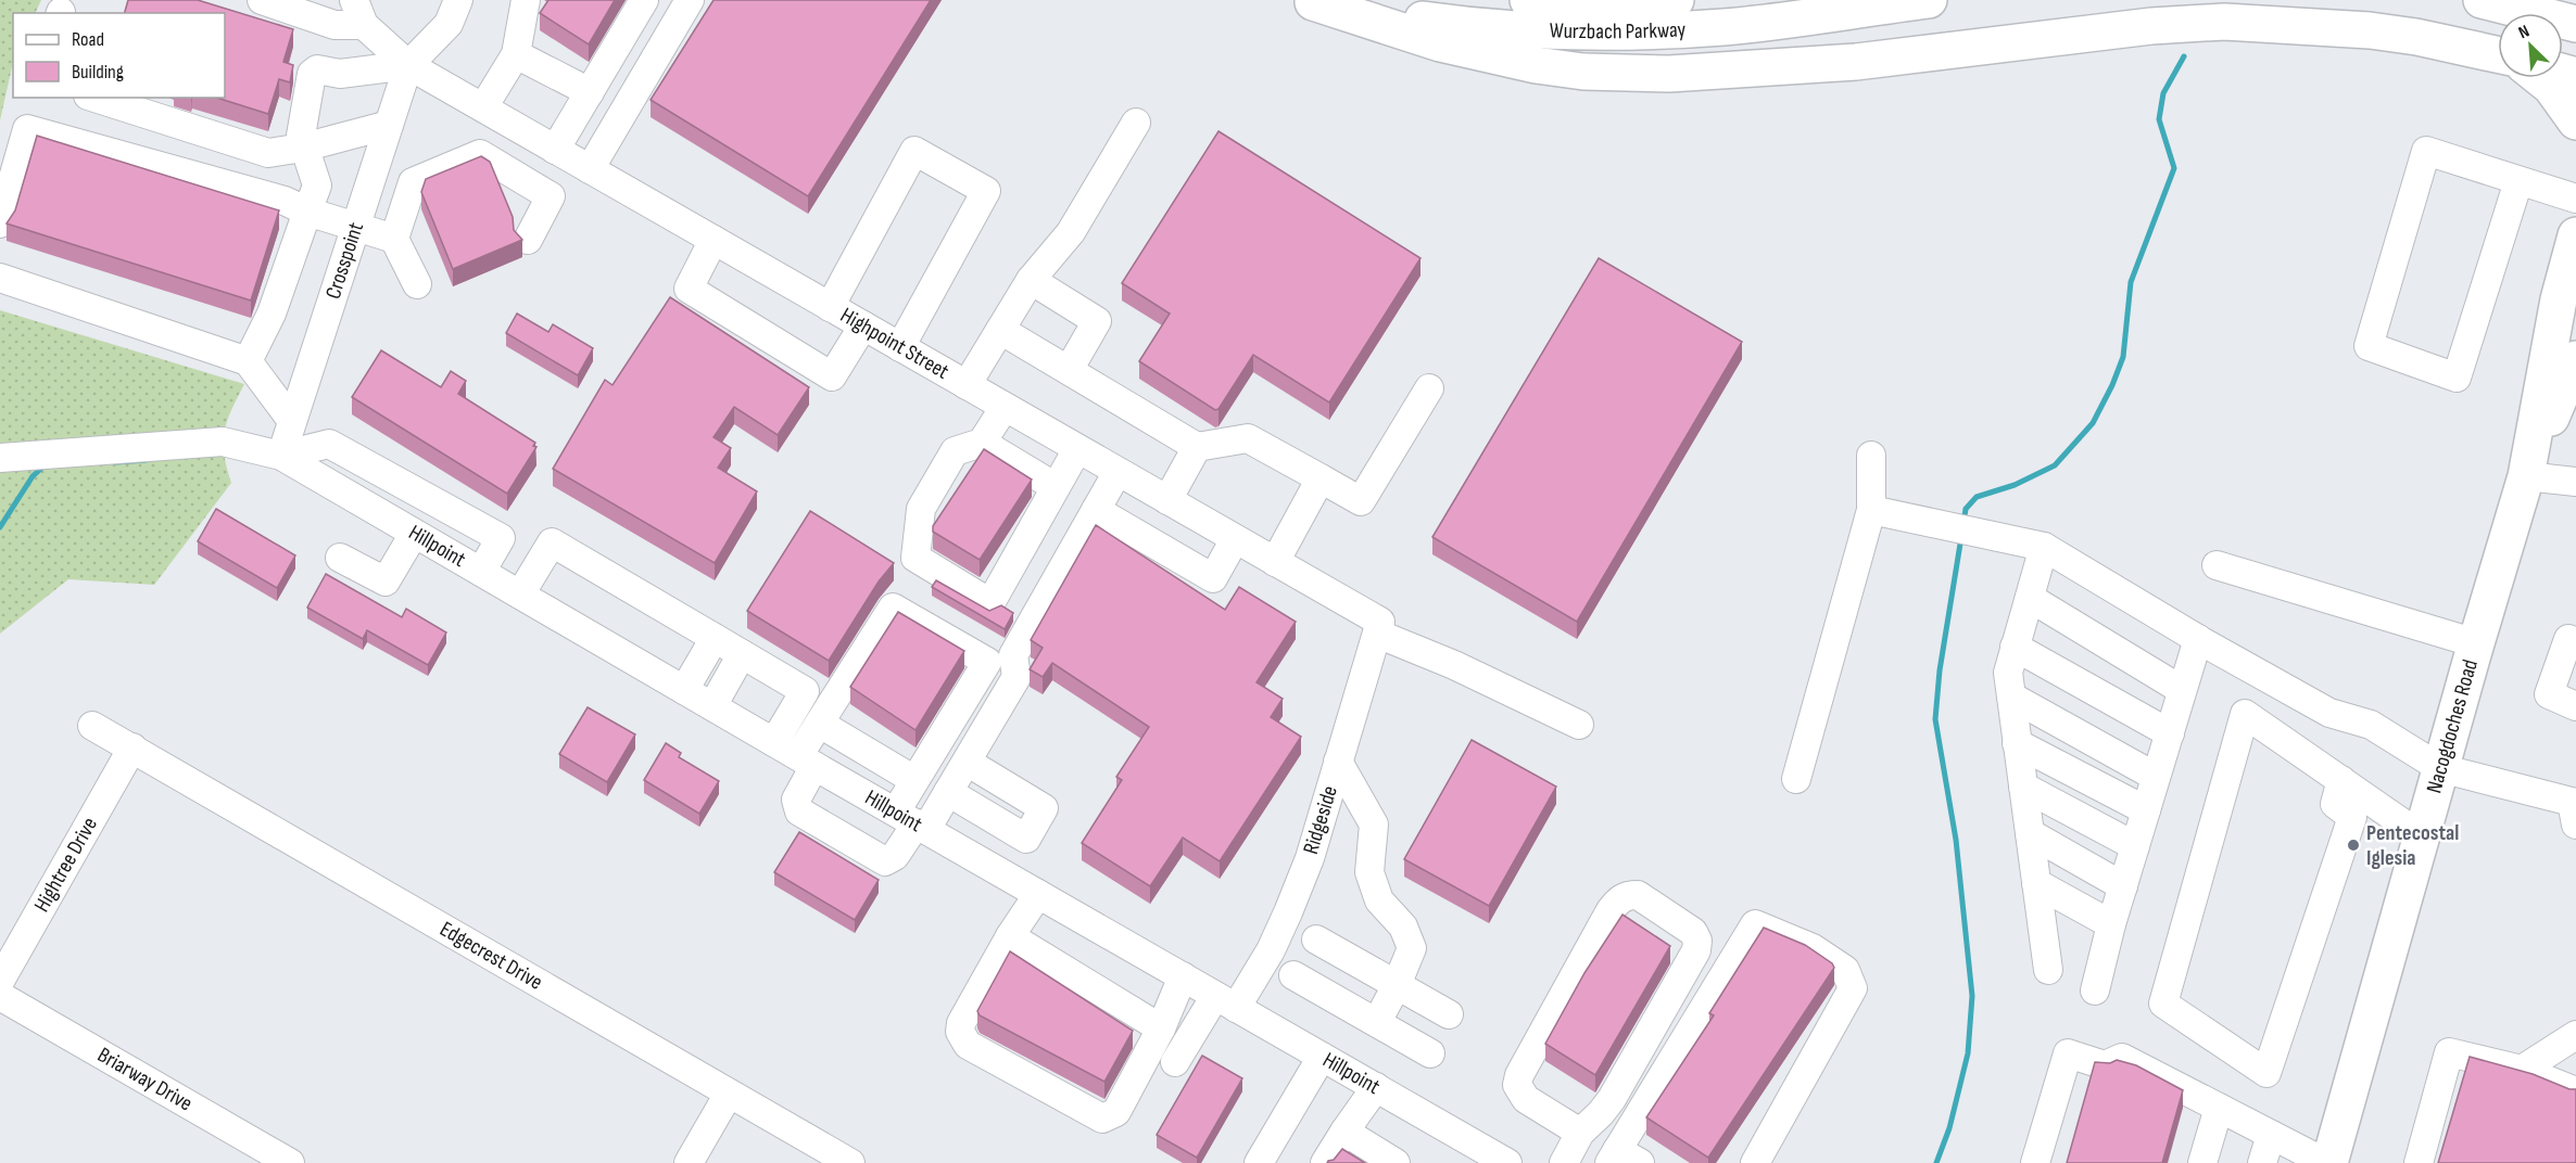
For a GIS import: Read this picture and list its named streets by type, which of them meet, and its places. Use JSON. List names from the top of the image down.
{
  "streets": {
    "main road": ["Wurzbach Parkway", "Nacogdoches Road"],
    "street": [
      "Crosspoint",
      "Highpoint Street",
      "Hillpoint",
      "Ridgeside",
      "Hightree Drive",
      "Edgecrest Drive",
      "Briarway Drive"
    ]
  },
  "crossings": [
    ["Crosspoint", "Highpoint Street"],
    ["Crosspoint", "Hillpoint"],
    ["Highpoint Street", "Ridgeside"],
    ["Hillpoint", "Ridgeside"],
    ["Hightree Drive", "Edgecrest Drive"]
  ],
  "places": ["Pentecostal Iglesia"],
  "legend": ["Road", "Building"],
  "north": "top left"
}
